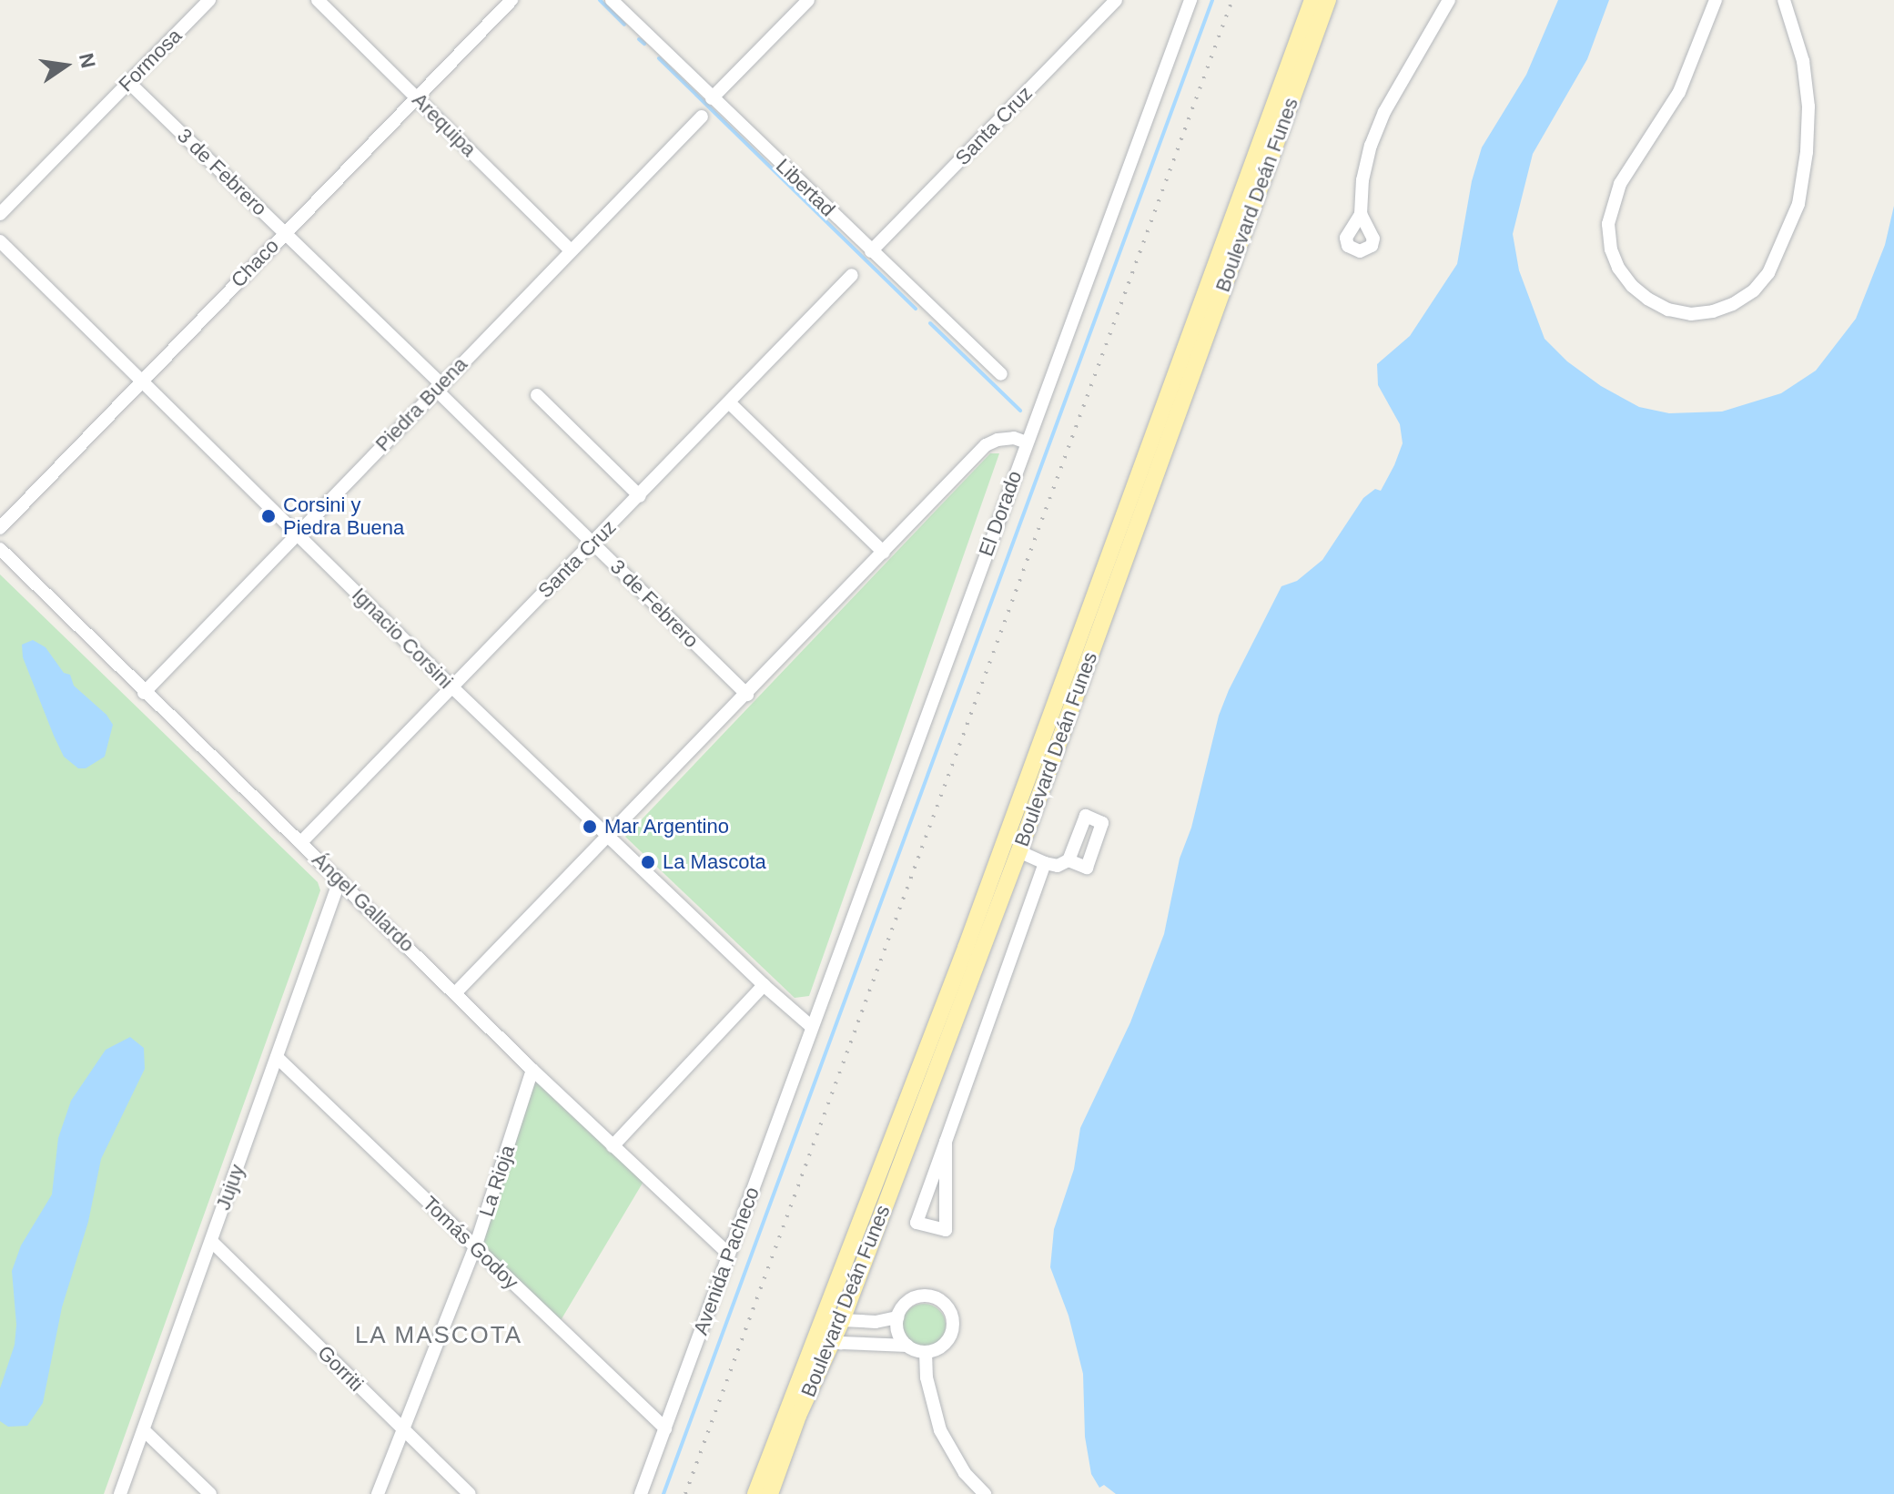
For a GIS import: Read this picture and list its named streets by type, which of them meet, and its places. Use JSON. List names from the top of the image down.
{
  "streets": {
    "main road": ["Boulevard Deán Funes"],
    "street": [
      "Formosa",
      "Arequipa",
      "Santa Cruz",
      "3 de Febrero",
      "Libertad",
      "Chaco",
      "Piedra Buena",
      "El Dorado",
      "Ignacio Corsini",
      "Ángel Gallardo",
      "La Rioja",
      "Jujuy",
      "Tomás Godoy",
      "Avenida Pacheco",
      "Gorriti"
    ]
  },
  "crossings": [
    ["Formosa", "3 de Febrero"],
    ["Arequipa", "Chaco"],
    ["Arequipa", "Piedra Buena"],
    ["Santa Cruz", "3 de Febrero"],
    ["Santa Cruz", "Libertad"],
    ["Santa Cruz", "Ignacio Corsini"],
    ["Santa Cruz", "Ángel Gallardo"],
    ["3 de Febrero", "Chaco"],
    ["3 de Febrero", "Piedra Buena"],
    ["Chaco", "Ignacio Corsini"],
    ["Piedra Buena", "Ignacio Corsini"],
    ["Piedra Buena", "Ángel Gallardo"],
    ["El Dorado", "Ignacio Corsini"],
    ["El Dorado", "Avenida Pacheco"],
    ["Ignacio Corsini", "Avenida Pacheco"],
    ["Ángel Gallardo", "La Rioja"],
    ["Ángel Gallardo", "Jujuy"],
    ["Ángel Gallardo", "Avenida Pacheco"],
    ["La Rioja", "Tomás Godoy"],
    ["La Rioja", "Gorriti"],
    ["Jujuy", "Tomás Godoy"],
    ["Jujuy", "Gorriti"],
    ["Tomás Godoy", "Avenida Pacheco"]
  ],
  "districts": ["LA MASCOTA"],
  "places": ["Corsini y Piedra Buena", "Mar Argentino", "La Mascota"],
  "north": "right"
}
